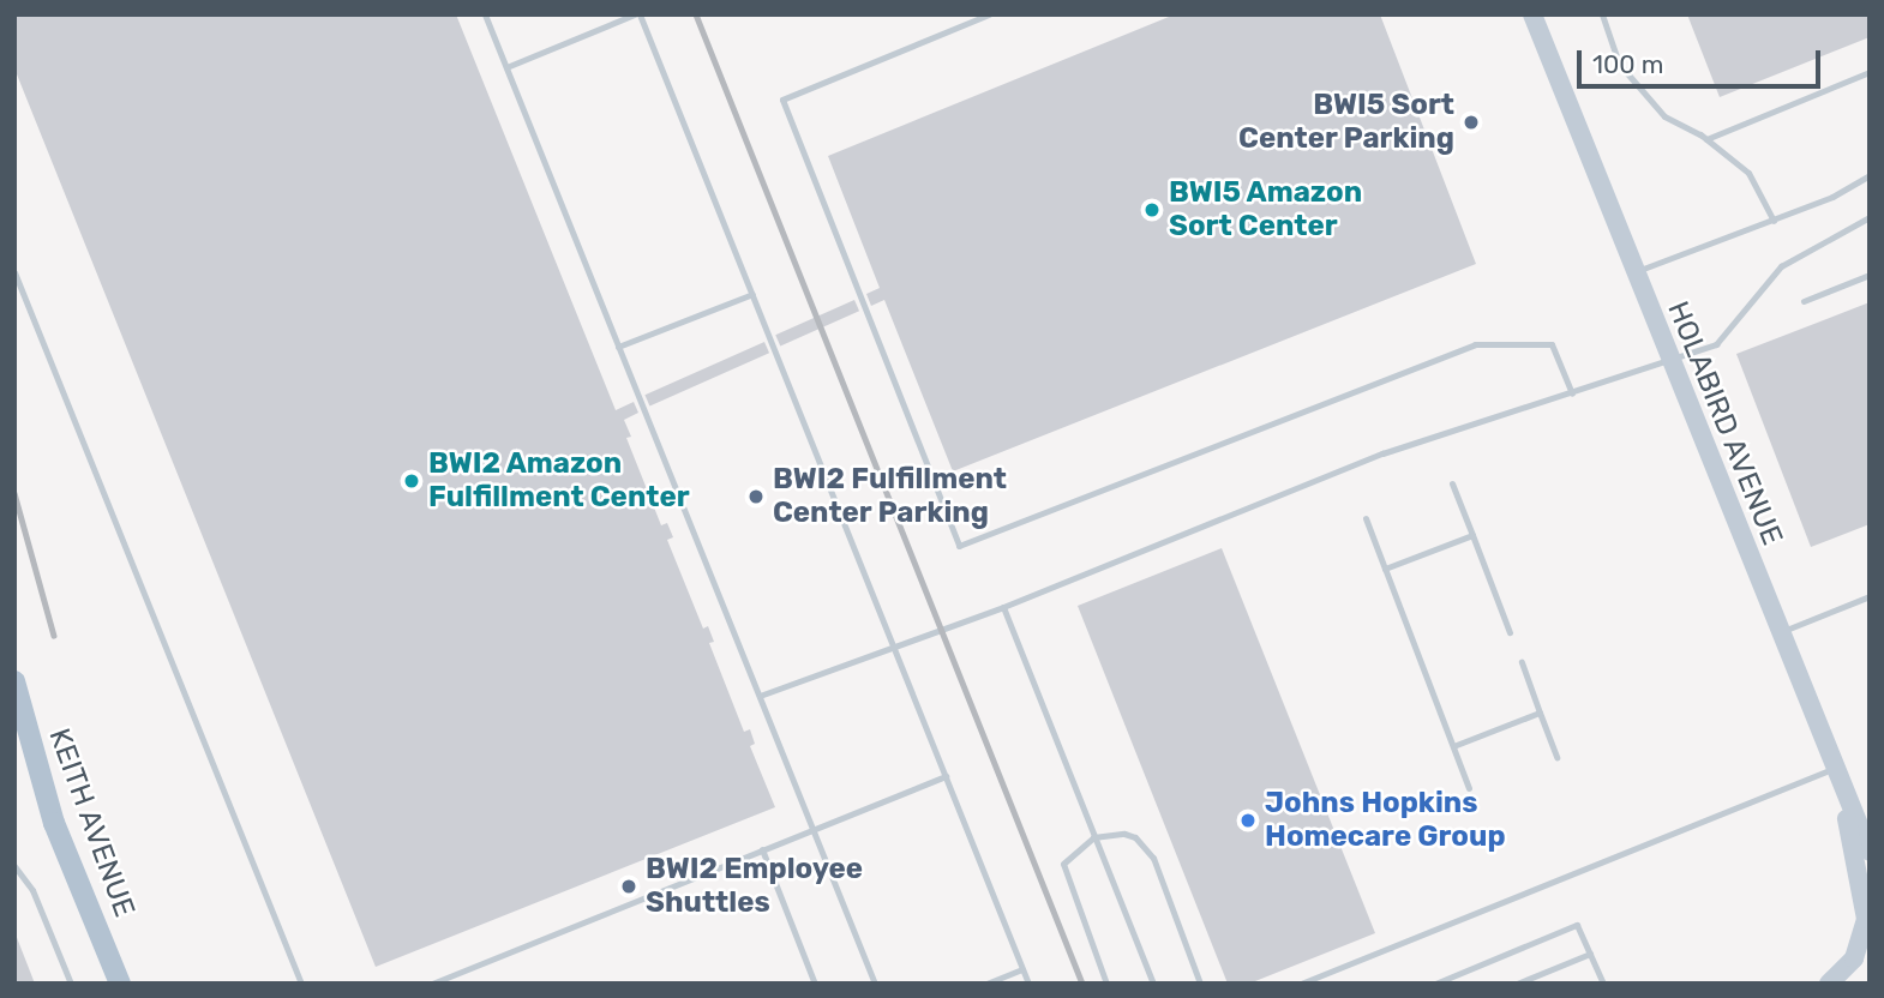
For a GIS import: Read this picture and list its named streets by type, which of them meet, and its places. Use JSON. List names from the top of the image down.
{
  "streets": {
    "main road": ["HOLABIRD AVENUE", "KEITH AVENUE"]
  },
  "places": [
    "BWI5 Sort Center Parking",
    "BWI5 Amazon Sort Center",
    "BWI2 Amazon Fulfillment Center",
    "BWI2 Fulfillment Center Parking",
    "Johns Hopkins Homecare Group",
    "BWI2 Employee Shuttles"
  ],
  "scale_bar": "100 m"
}
